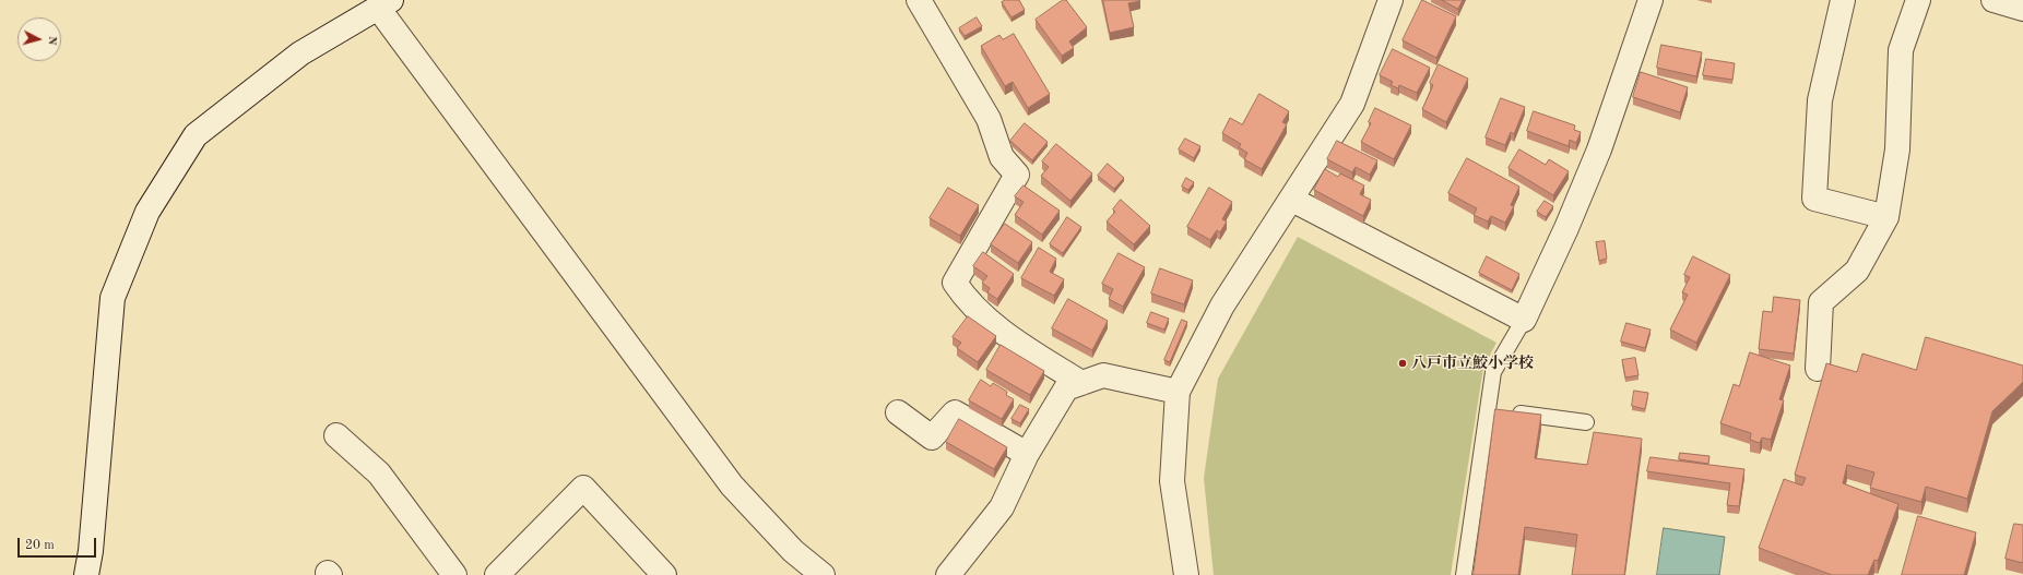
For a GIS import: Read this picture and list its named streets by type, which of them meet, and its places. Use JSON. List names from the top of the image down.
{
  "places": ["八戸市立鮫小学校"],
  "scale_bar": "20 m",
  "north": "right"
}
